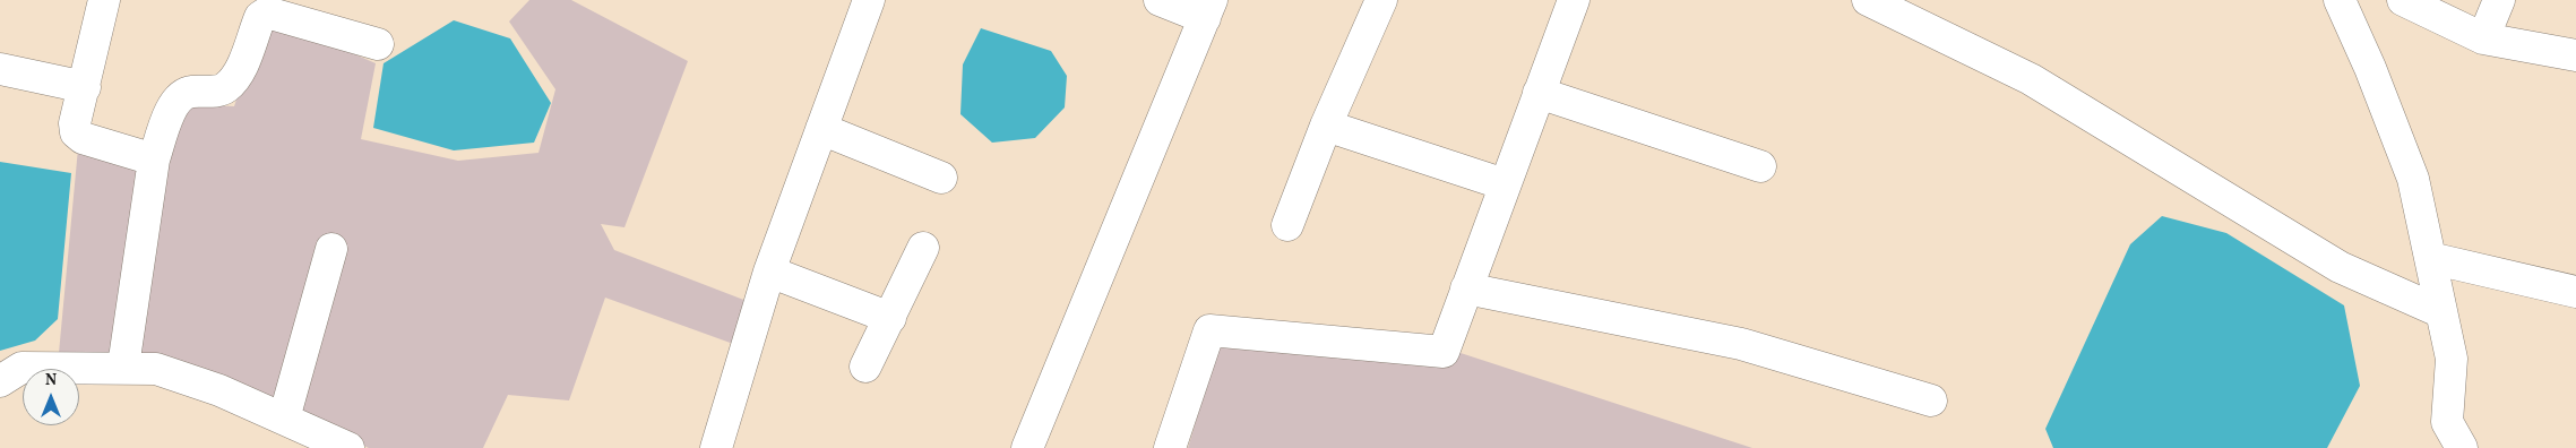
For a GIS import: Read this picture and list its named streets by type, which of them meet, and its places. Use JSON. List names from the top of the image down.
{
  "north": "top"
}
